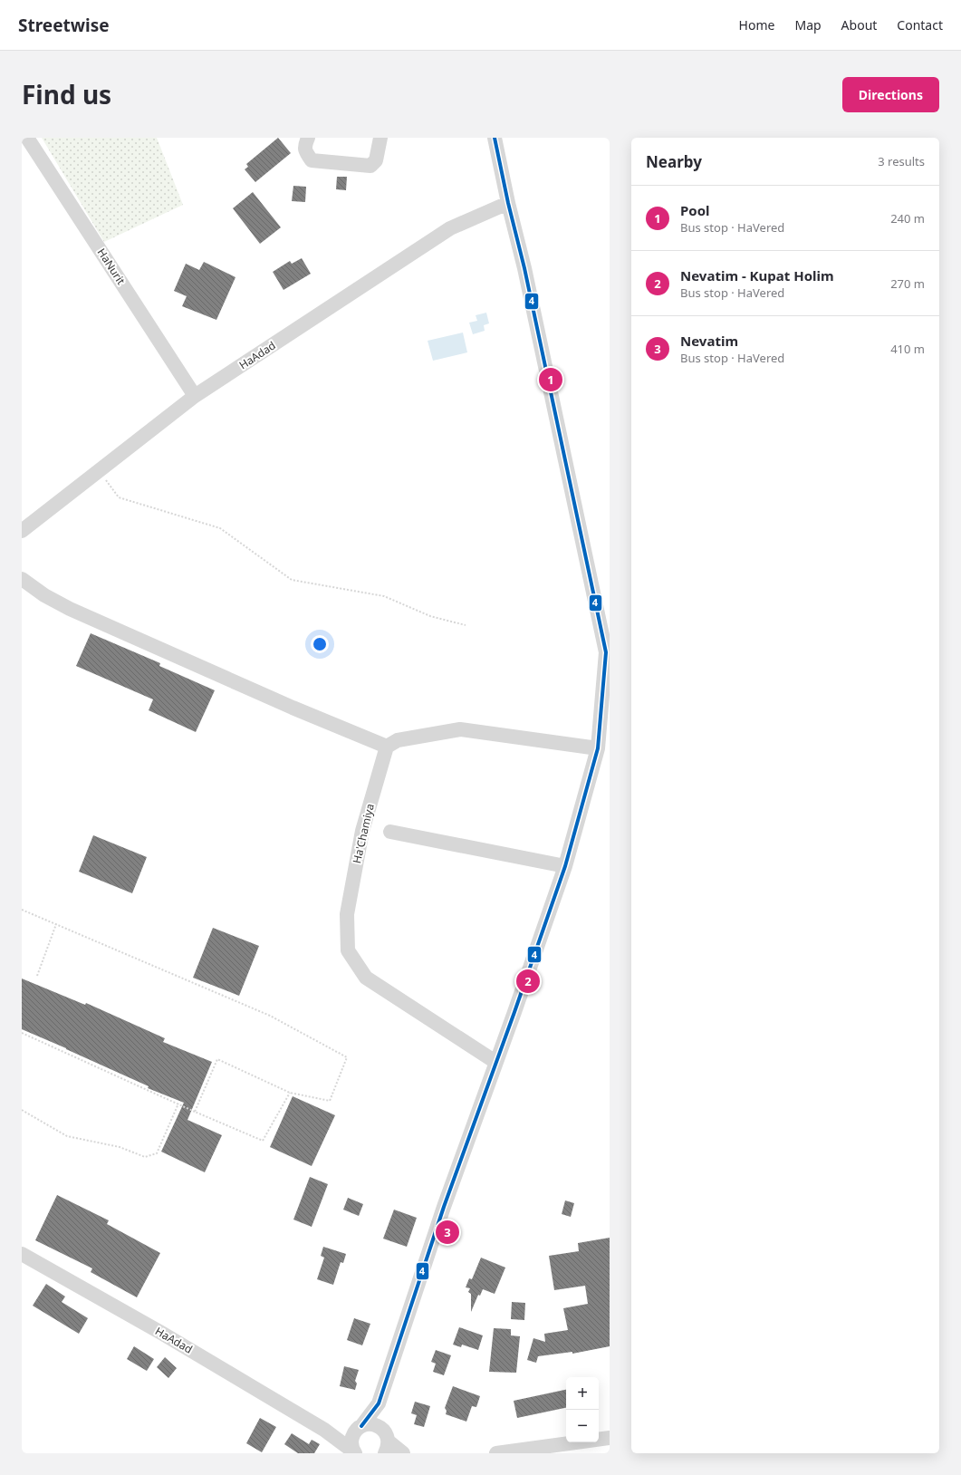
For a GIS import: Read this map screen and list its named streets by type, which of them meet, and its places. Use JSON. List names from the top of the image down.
{
  "streets": {
    "street": ["HaNurit", "HaAdad", "Ha'Chamiya"]
  },
  "crossings": [
    ["HaNurit", "HaAdad"]
  ],
  "lines": ["transit line 4"],
  "page": {
    "header": "Streetwise",
    "nav": [
      "Home",
      "Map",
      "About",
      "Contact"
    ],
    "title": "Find us",
    "buttons": "Directions",
    "heading": ["Nearby", "3 results"],
    "list": [
      {
        "mark": "1",
        "name": "Pool",
        "note": "Bus stop · HaVered",
        "value": "240 m"
      },
      {
        "mark": "2",
        "name": "Nevatim - Kupat Holim",
        "note": "Bus stop · HaVered",
        "value": "270 m"
      },
      {
        "mark": "3",
        "name": "Nevatim",
        "note": "Bus stop · HaVered",
        "value": "410 m"
      }
    ],
    "pins": ["1", "2", "3"],
    "map_buttons": ["+", "−"]
  }
}
